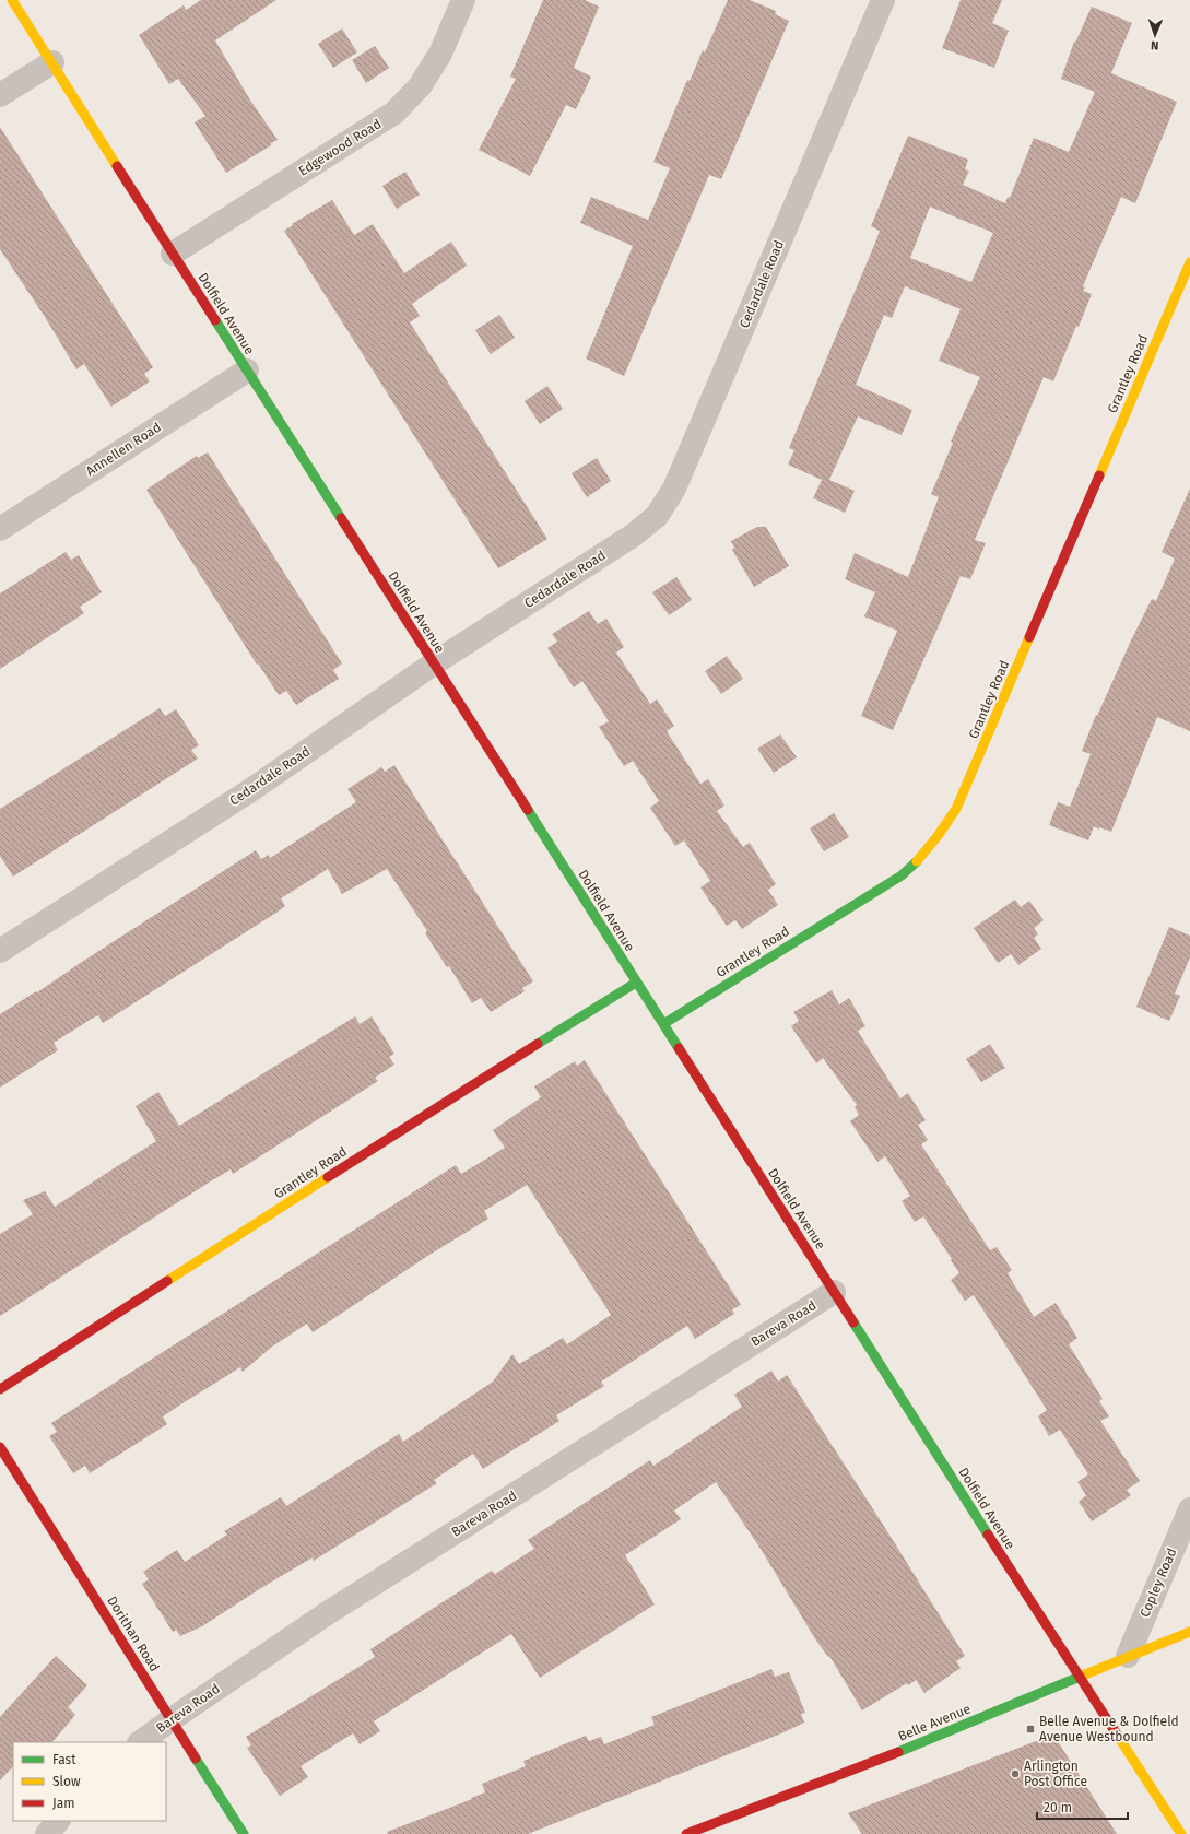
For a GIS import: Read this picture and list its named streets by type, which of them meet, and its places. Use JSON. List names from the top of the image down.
{
  "streets": {
    "street": [
      "Edgewood Road",
      "Cedardale Road",
      "Dolfield Avenue",
      "Grantley Road",
      "Annellen Road",
      "Bareva Road",
      "Copley Road",
      "Dorithan Road",
      "Belle Avenue"
    ]
  },
  "crossings": [
    ["Edgewood Road", "Dolfield Avenue"],
    ["Cedardale Road", "Dolfield Avenue"],
    ["Dolfield Avenue", "Grantley Road"],
    ["Dolfield Avenue", "Annellen Road"],
    ["Dolfield Avenue", "Bareva Road"],
    ["Dolfield Avenue", "Belle Avenue"],
    ["Bareva Road", "Dorithan Road"],
    ["Copley Road", "Belle Avenue"]
  ],
  "places": {
    "transit": ["Belle Avenue & Dolfield Avenue Westbound"],
    "other": ["Arlington Post Office"]
  },
  "legend": ["Fast", "Slow", "Jam"],
  "scale_bar": "20 m",
  "north": "bottom"
}
